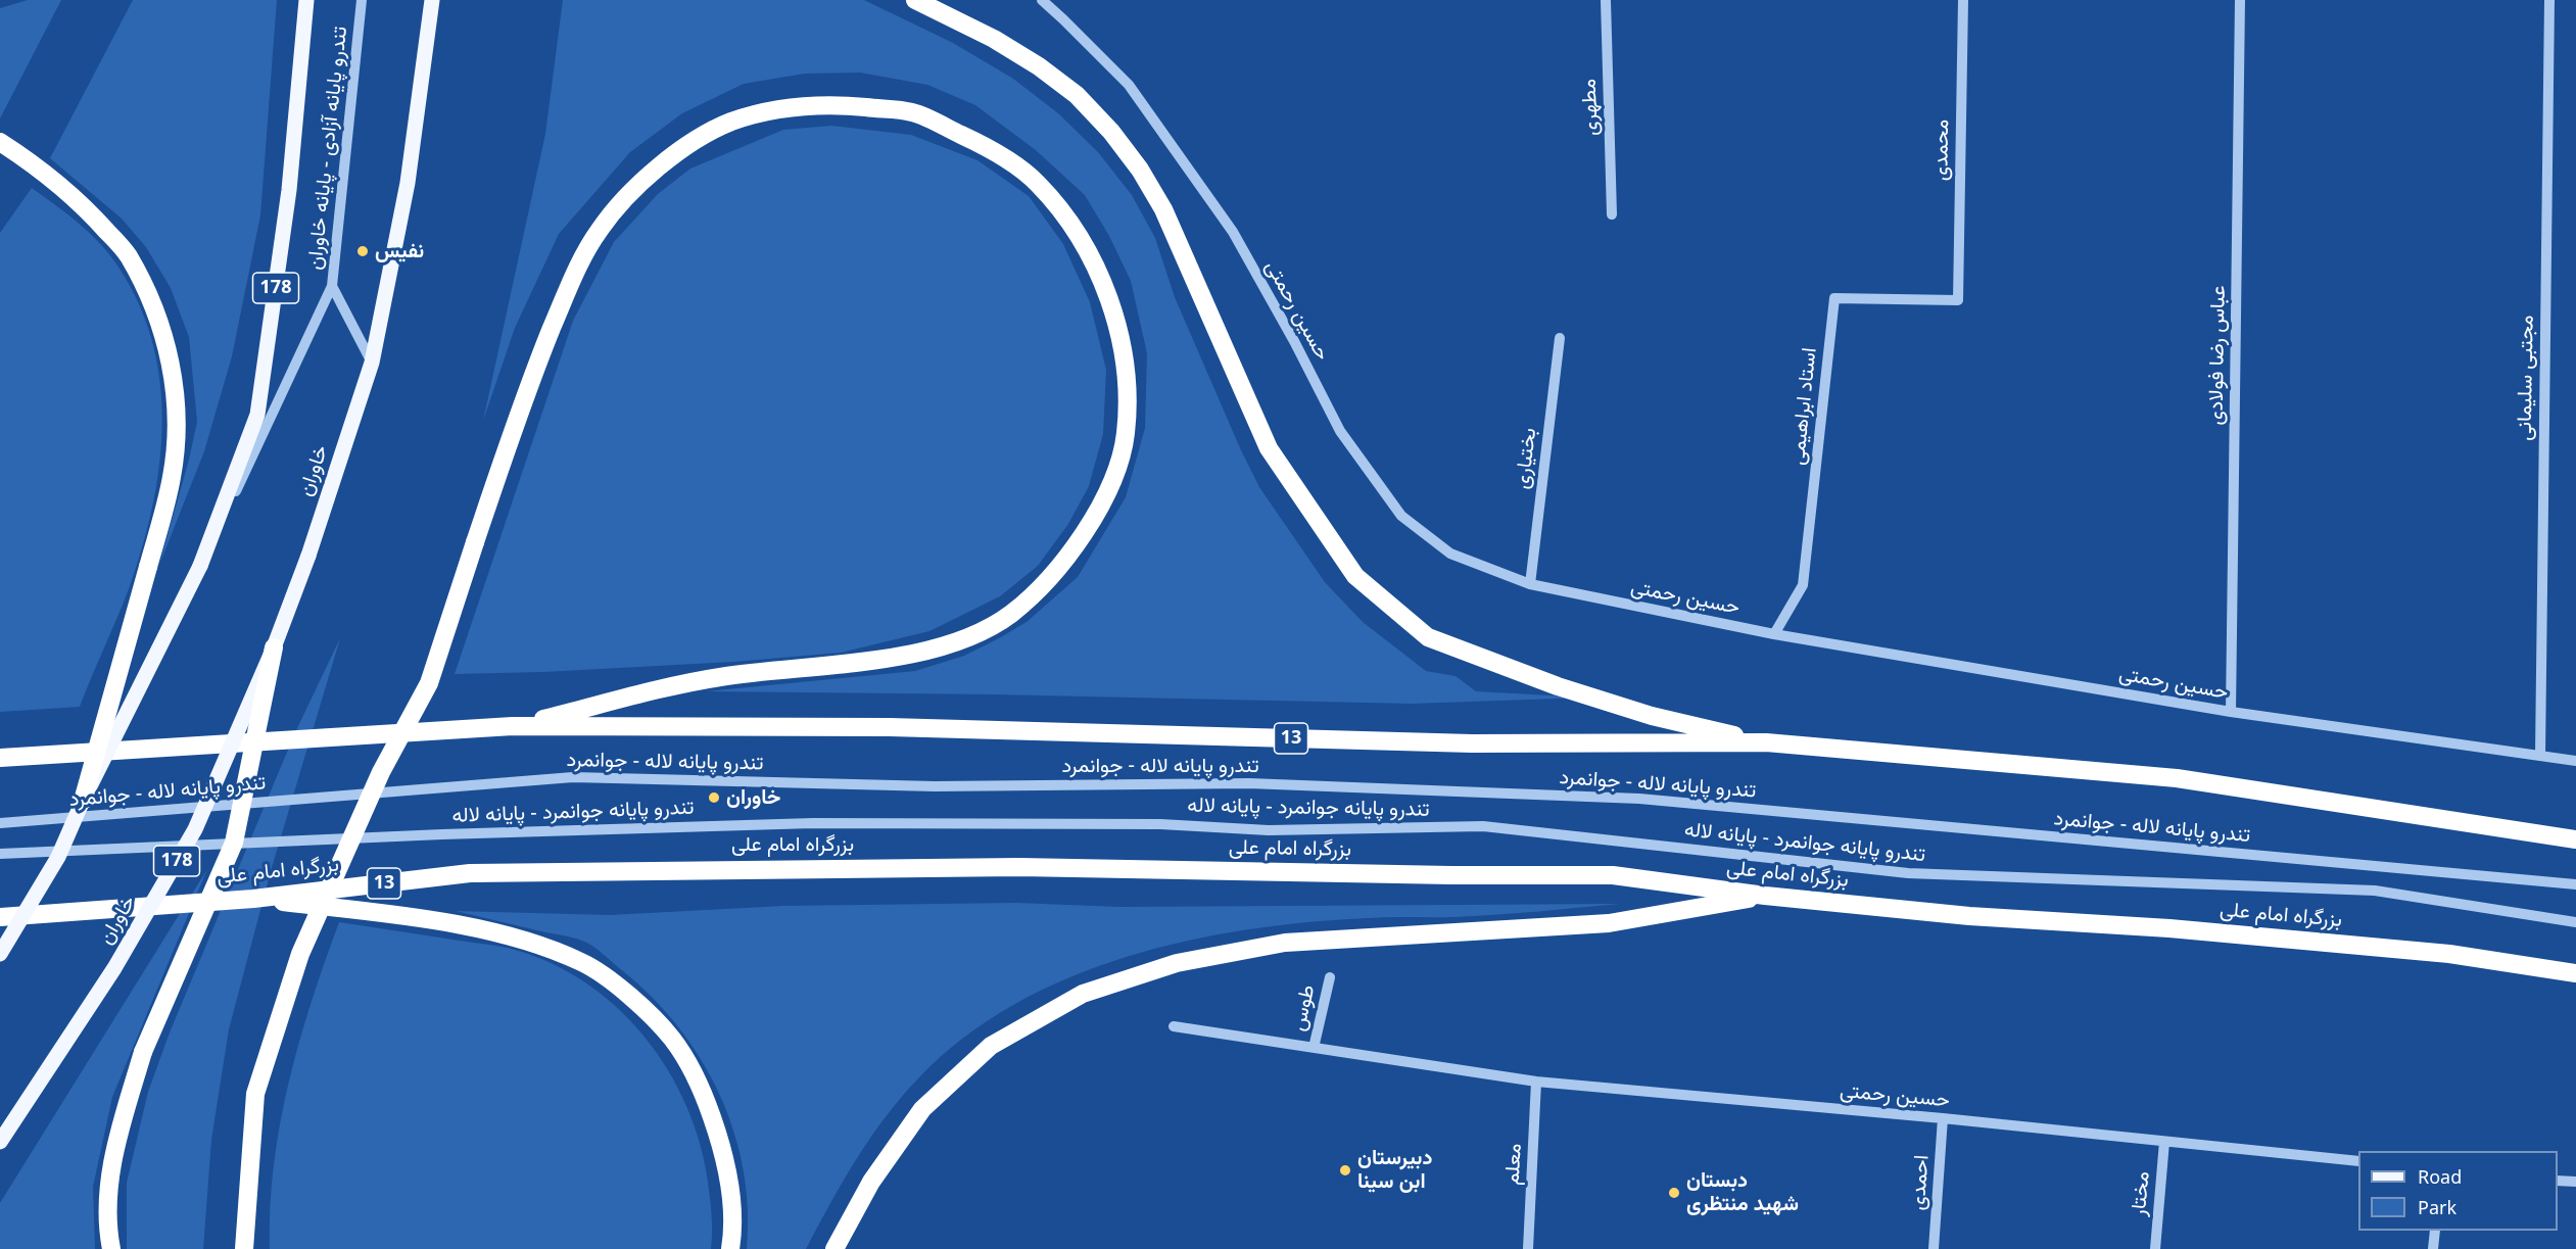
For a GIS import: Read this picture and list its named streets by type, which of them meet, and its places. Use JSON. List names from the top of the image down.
{
  "streets": {
    "highway": ["13", "بزرگراه امام علی"],
    "main road": ["178", "خاوران"],
    "street": [
      "مطهری",
      "تندرو پایانه آزادی - پایانه خاوران",
      "محمدی",
      "حسین رحمتی",
      "عباس رضا فولادی",
      "مجتبی سلیمانی",
      "استاد ابراهیمی",
      "بختیاری",
      "تندرو پایانه لاله - جوانمرد",
      "تندرو پایانه جوانمرد - پایانه لاله",
      "طوس",
      "معلم",
      "احمدی",
      "مختار"
    ]
  },
  "crossings": [
    ["تندرو پایانه آزادی - پایانه خاوران", "178"],
    ["محمدی", "استاد ابراهیمی"],
    ["حسین رحمتی", "عباس رضا فولادی"],
    ["حسین رحمتی", "مجتبی سلیمانی"],
    ["حسین رحمتی", "استاد ابراهیمی"],
    ["حسین رحمتی", "بختیاری"],
    ["حسین رحمتی", "طوس"],
    ["حسین رحمتی", "معلم"],
    ["حسین رحمتی", "احمدی"],
    ["حسین رحمتی", "مختار"]
  ],
  "places": [
    "نفیس",
    "خاوران",
    "دبیرستان ابن سینا",
    "دبستان شهید منتظری"
  ],
  "legend": ["Road", "Park"]
}
